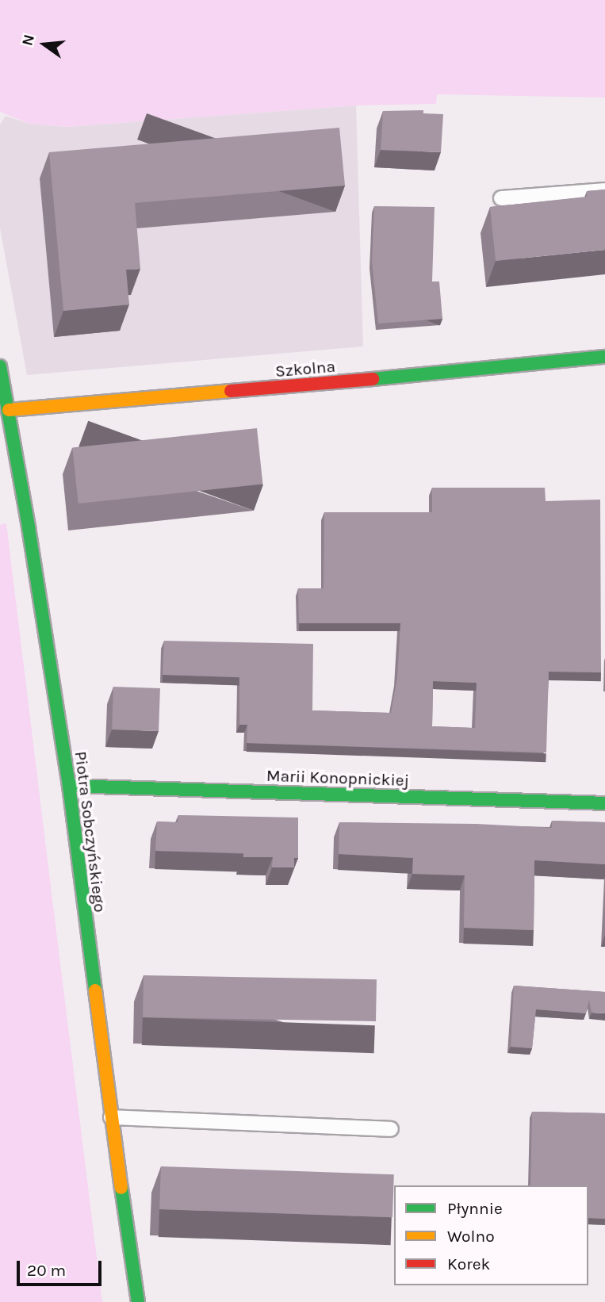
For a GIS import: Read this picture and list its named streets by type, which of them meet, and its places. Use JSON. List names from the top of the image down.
{
  "streets": {
    "street": ["Szkolna", "Marii Konopnickiej", "Piotra Sobczyńskiego"]
  },
  "crossings": [
    ["Szkolna", "Piotra Sobczyńskiego"],
    ["Marii Konopnickiej", "Piotra Sobczyńskiego"]
  ],
  "legend": ["Płynnie", "Wolno", "Korek"],
  "scale_bar": "20 m",
  "north": "left"
}
